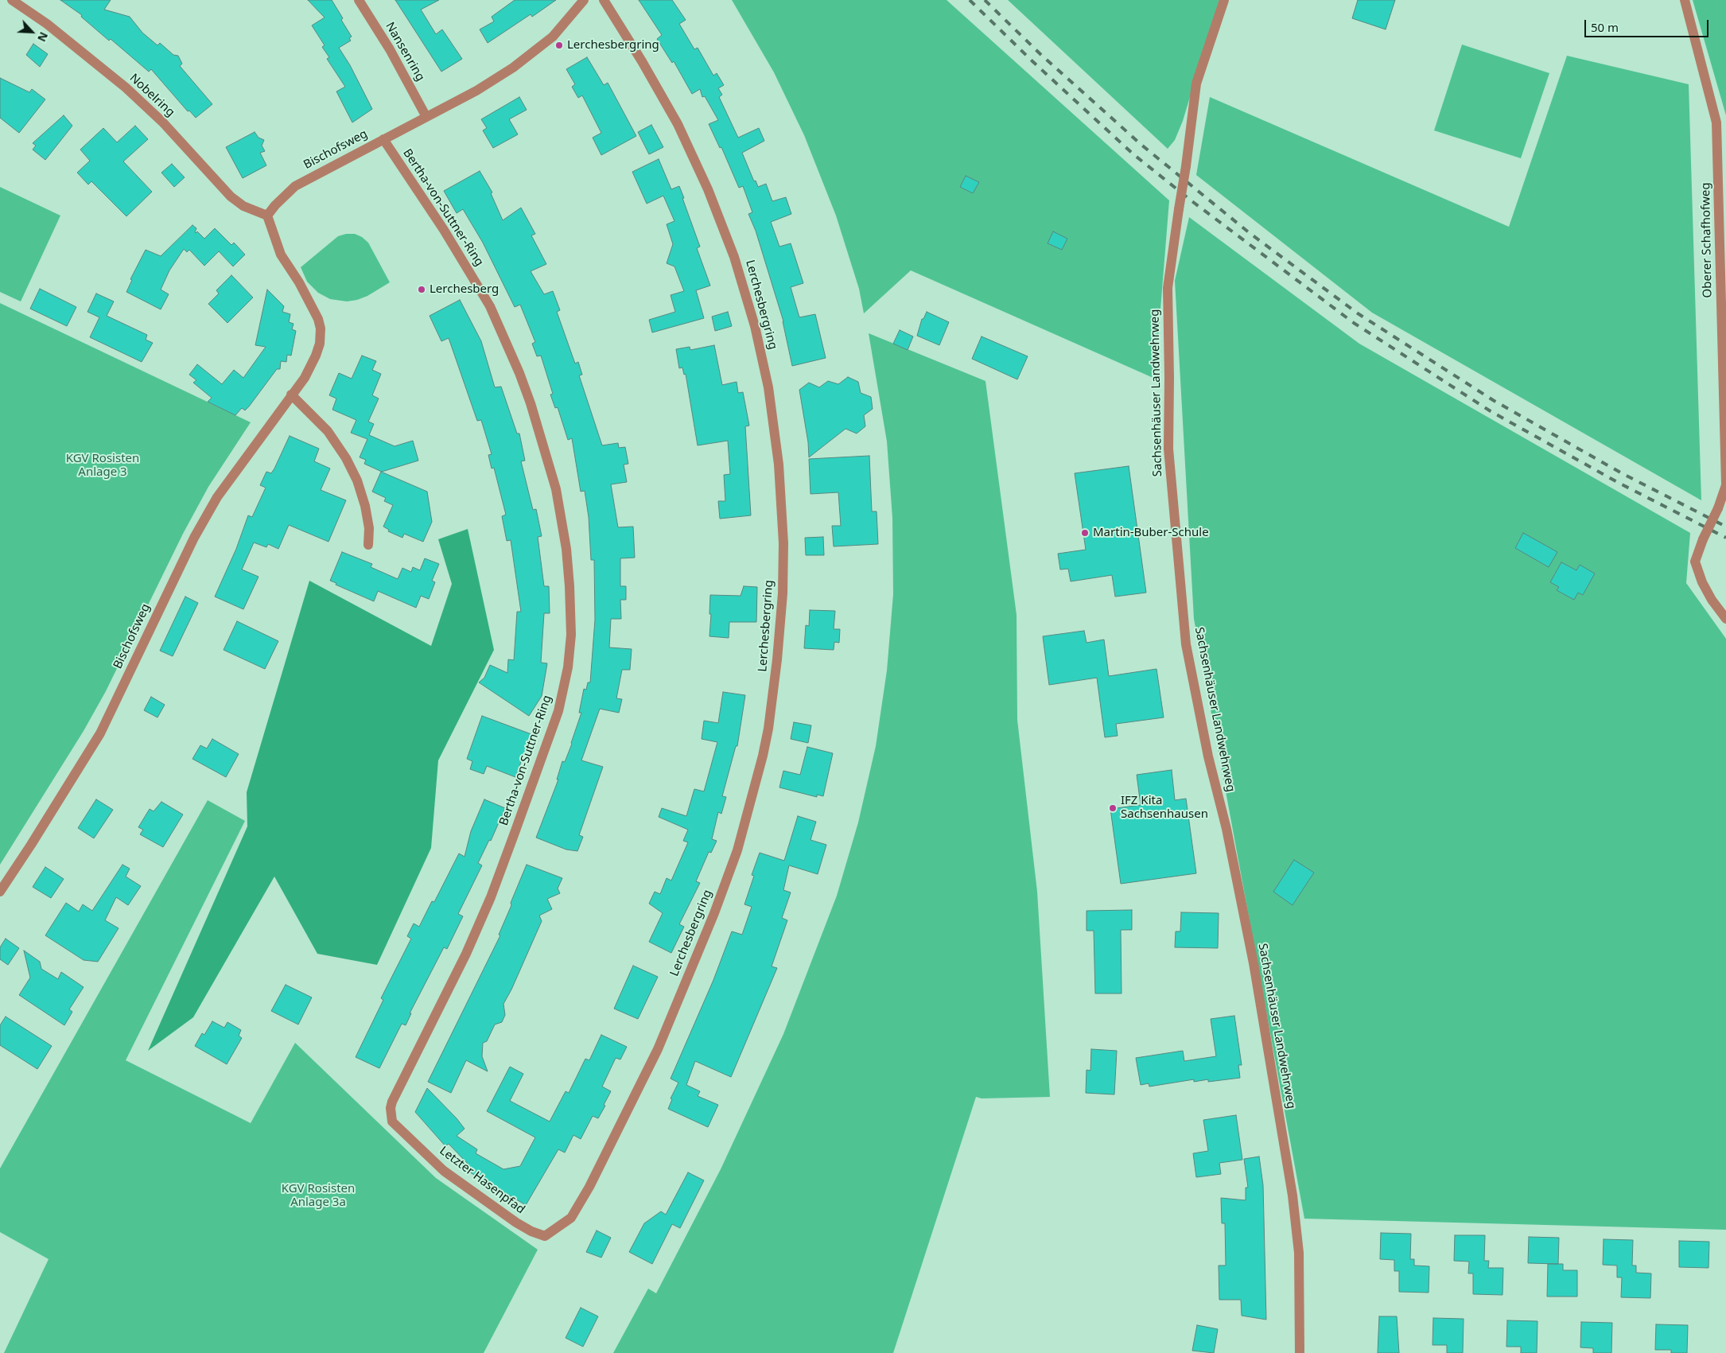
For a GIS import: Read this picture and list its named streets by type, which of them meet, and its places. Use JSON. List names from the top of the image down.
{
  "streets": {
    "street": [
      "Nansenring",
      "Nobelring",
      "Bischofsweg",
      "Bertha-von-Suttner-Ring",
      "Oberer Schafhofweg",
      "Lerchesbergring",
      "Sachsenhäuser Landwehrweg",
      "Letzter Hasenpfad"
    ]
  },
  "crossings": [
    ["Nansenring", "Bischofsweg"],
    ["Nobelring", "Bischofsweg"],
    ["Bischofsweg", "Bertha-von-Suttner-Ring"],
    ["Bertha-von-Suttner-Ring", "Letzter Hasenpfad"],
    ["Lerchesbergring", "Letzter Hasenpfad"]
  ],
  "parks": ["KGV Rosisten Anlage 3", "KGV Rosisten Anlage 3a"],
  "places": [
    "Lerchesbergring",
    "Lerchesberg",
    "Martin-Buber-Schule",
    "IFZ Kita Sachsenhausen"
  ],
  "scale_bar": "50 m",
  "north": "bottom right"
}
